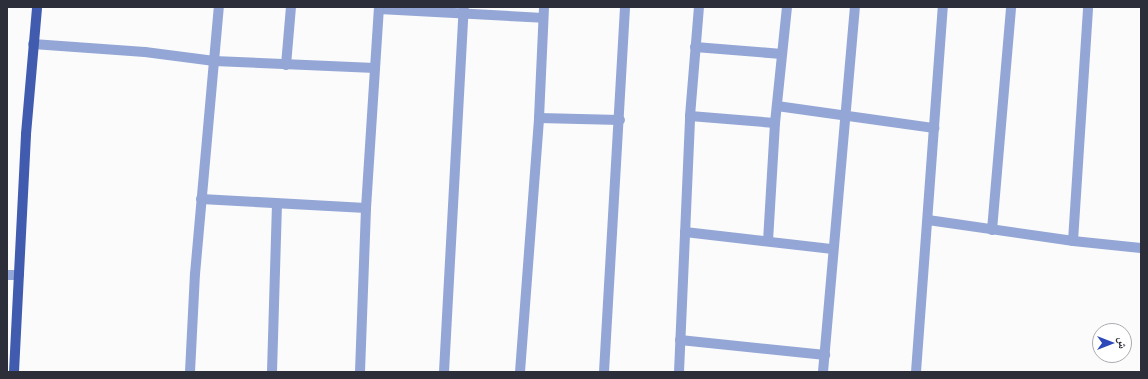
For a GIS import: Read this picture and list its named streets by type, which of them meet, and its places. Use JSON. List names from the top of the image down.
{
  "north": "right"
}
